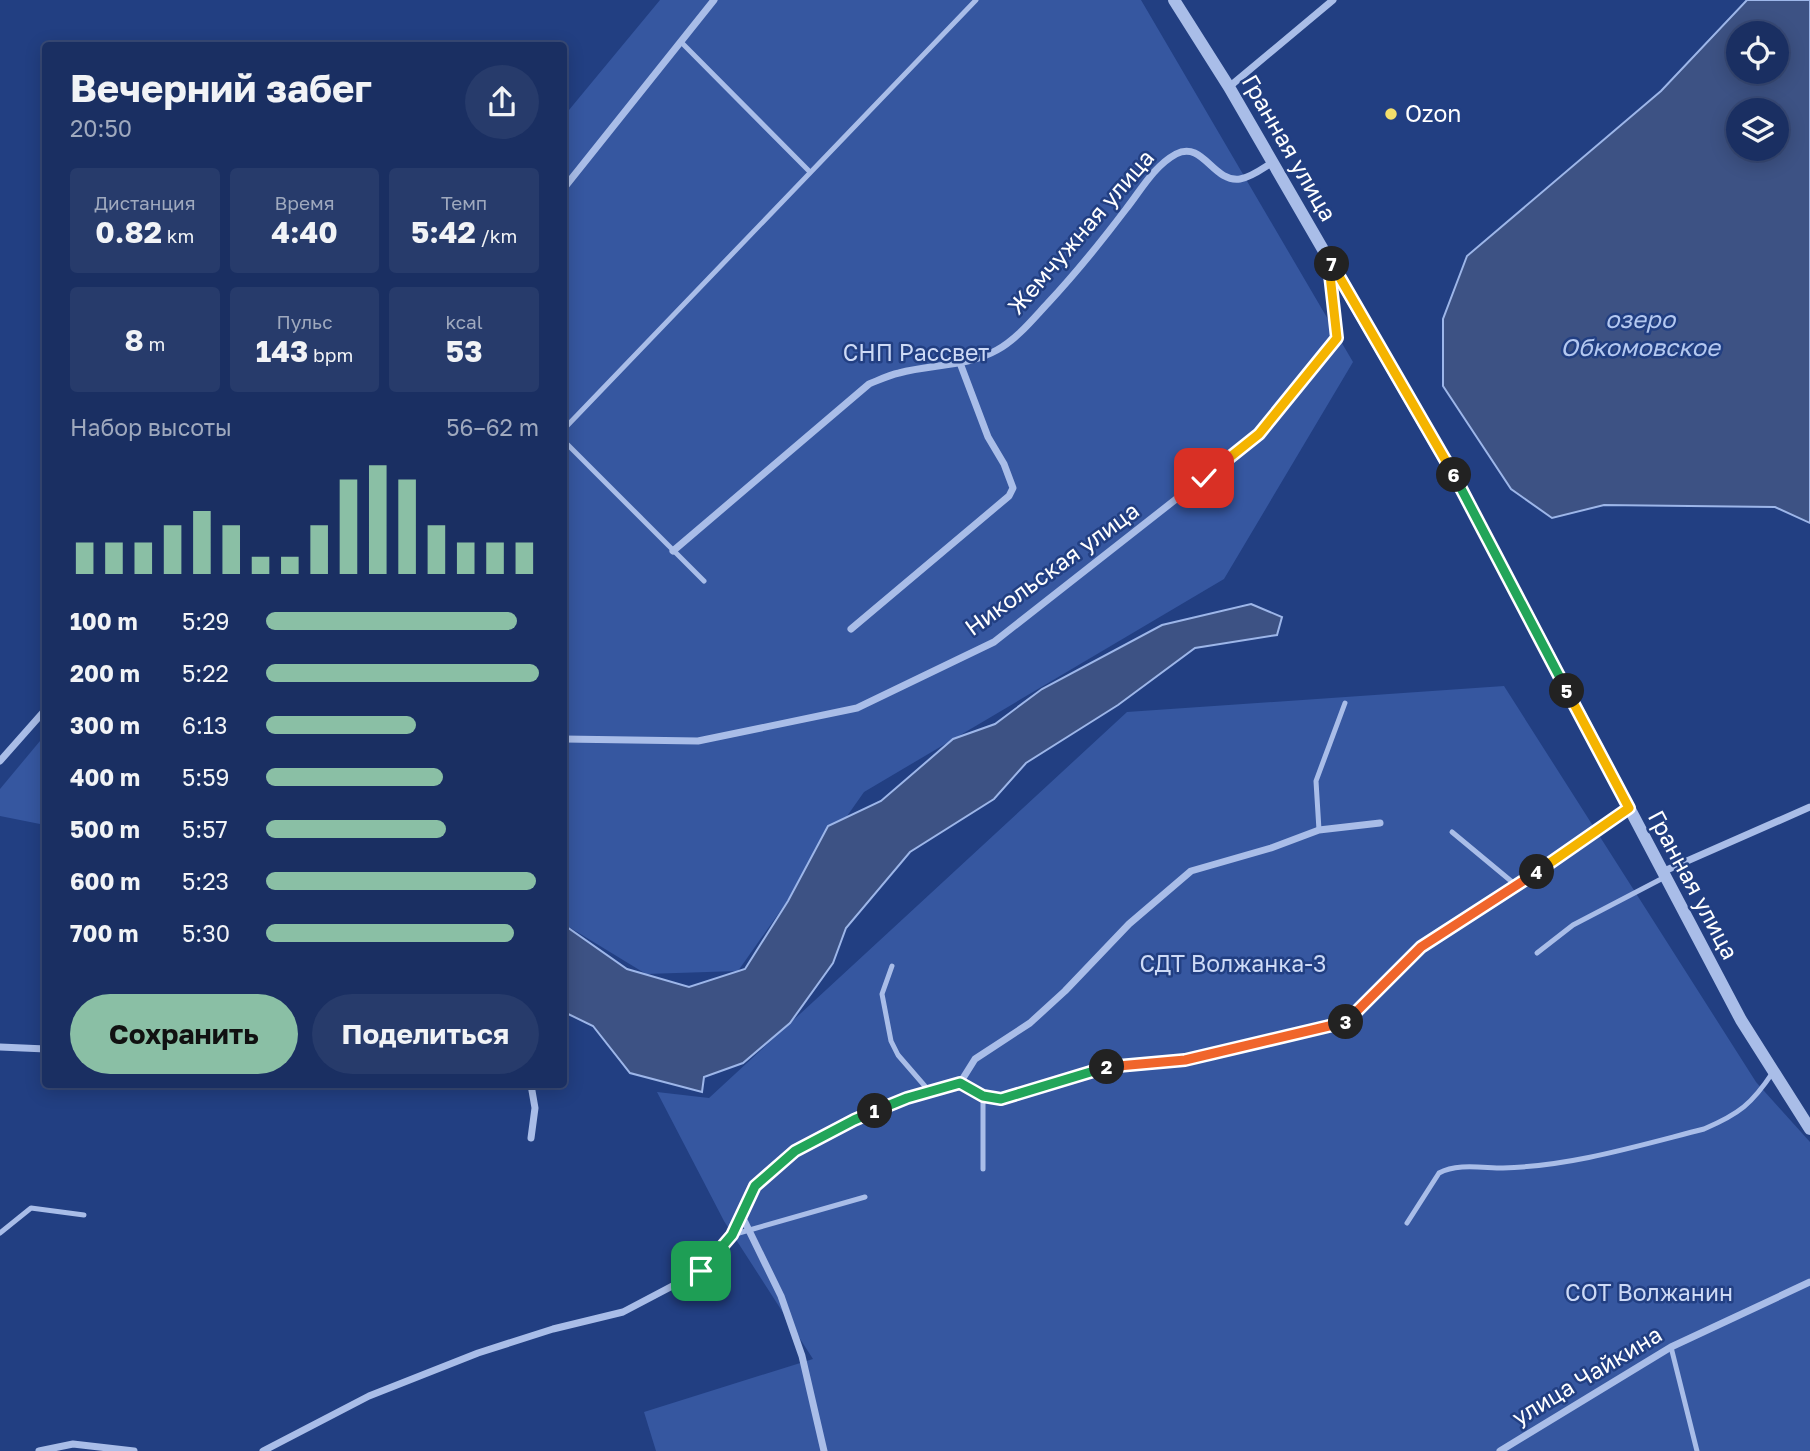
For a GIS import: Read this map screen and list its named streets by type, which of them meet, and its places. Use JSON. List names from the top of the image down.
{
  "streets": {
    "street": [
      "Гранная улица",
      "Жемчужная улица",
      "Никольская улица",
      "улица Чайкина"
    ]
  },
  "crossings": [
    ["Гранная улица", "Жемчужная улица"],
    ["Гранная улица", "Никольская улица"]
  ],
  "water": ["озеро Обкомовское"],
  "parks": ["СНП Рассвет", "СДТ Волжанка-3", "СОТ Волжанин"],
  "places": ["Ozon"],
  "page": {
    "heading": ["Вечерний забег", "20:50"],
    "stats": [
      ["Дистанция", "0.82 km"],
      ["Время", "4:40"],
      ["Темп", "5:42 /km"],
      ["8 m"],
      ["Пульс", "143 bpm"],
      ["kcal", "53"]
    ],
    "pins": [
      "7",
      "6",
      "5",
      "4",
      "3",
      "2",
      "1"
    ],
    "chart": ["Набор высоты", "56–62 m"],
    "list": [
      {
        "name": "100 m",
        "note": "5:29"
      },
      {
        "name": "200 m",
        "note": "5:22"
      },
      {
        "name": "300 m",
        "note": "6:13"
      },
      {
        "name": "400 m",
        "note": "5:59"
      },
      {
        "name": "500 m",
        "note": "5:57"
      },
      {
        "name": "600 m",
        "note": "5:23"
      },
      {
        "name": "700 m",
        "note": "5:30"
      }
    ],
    "buttons": ["Сохранить", "Поделиться"]
  }
}
